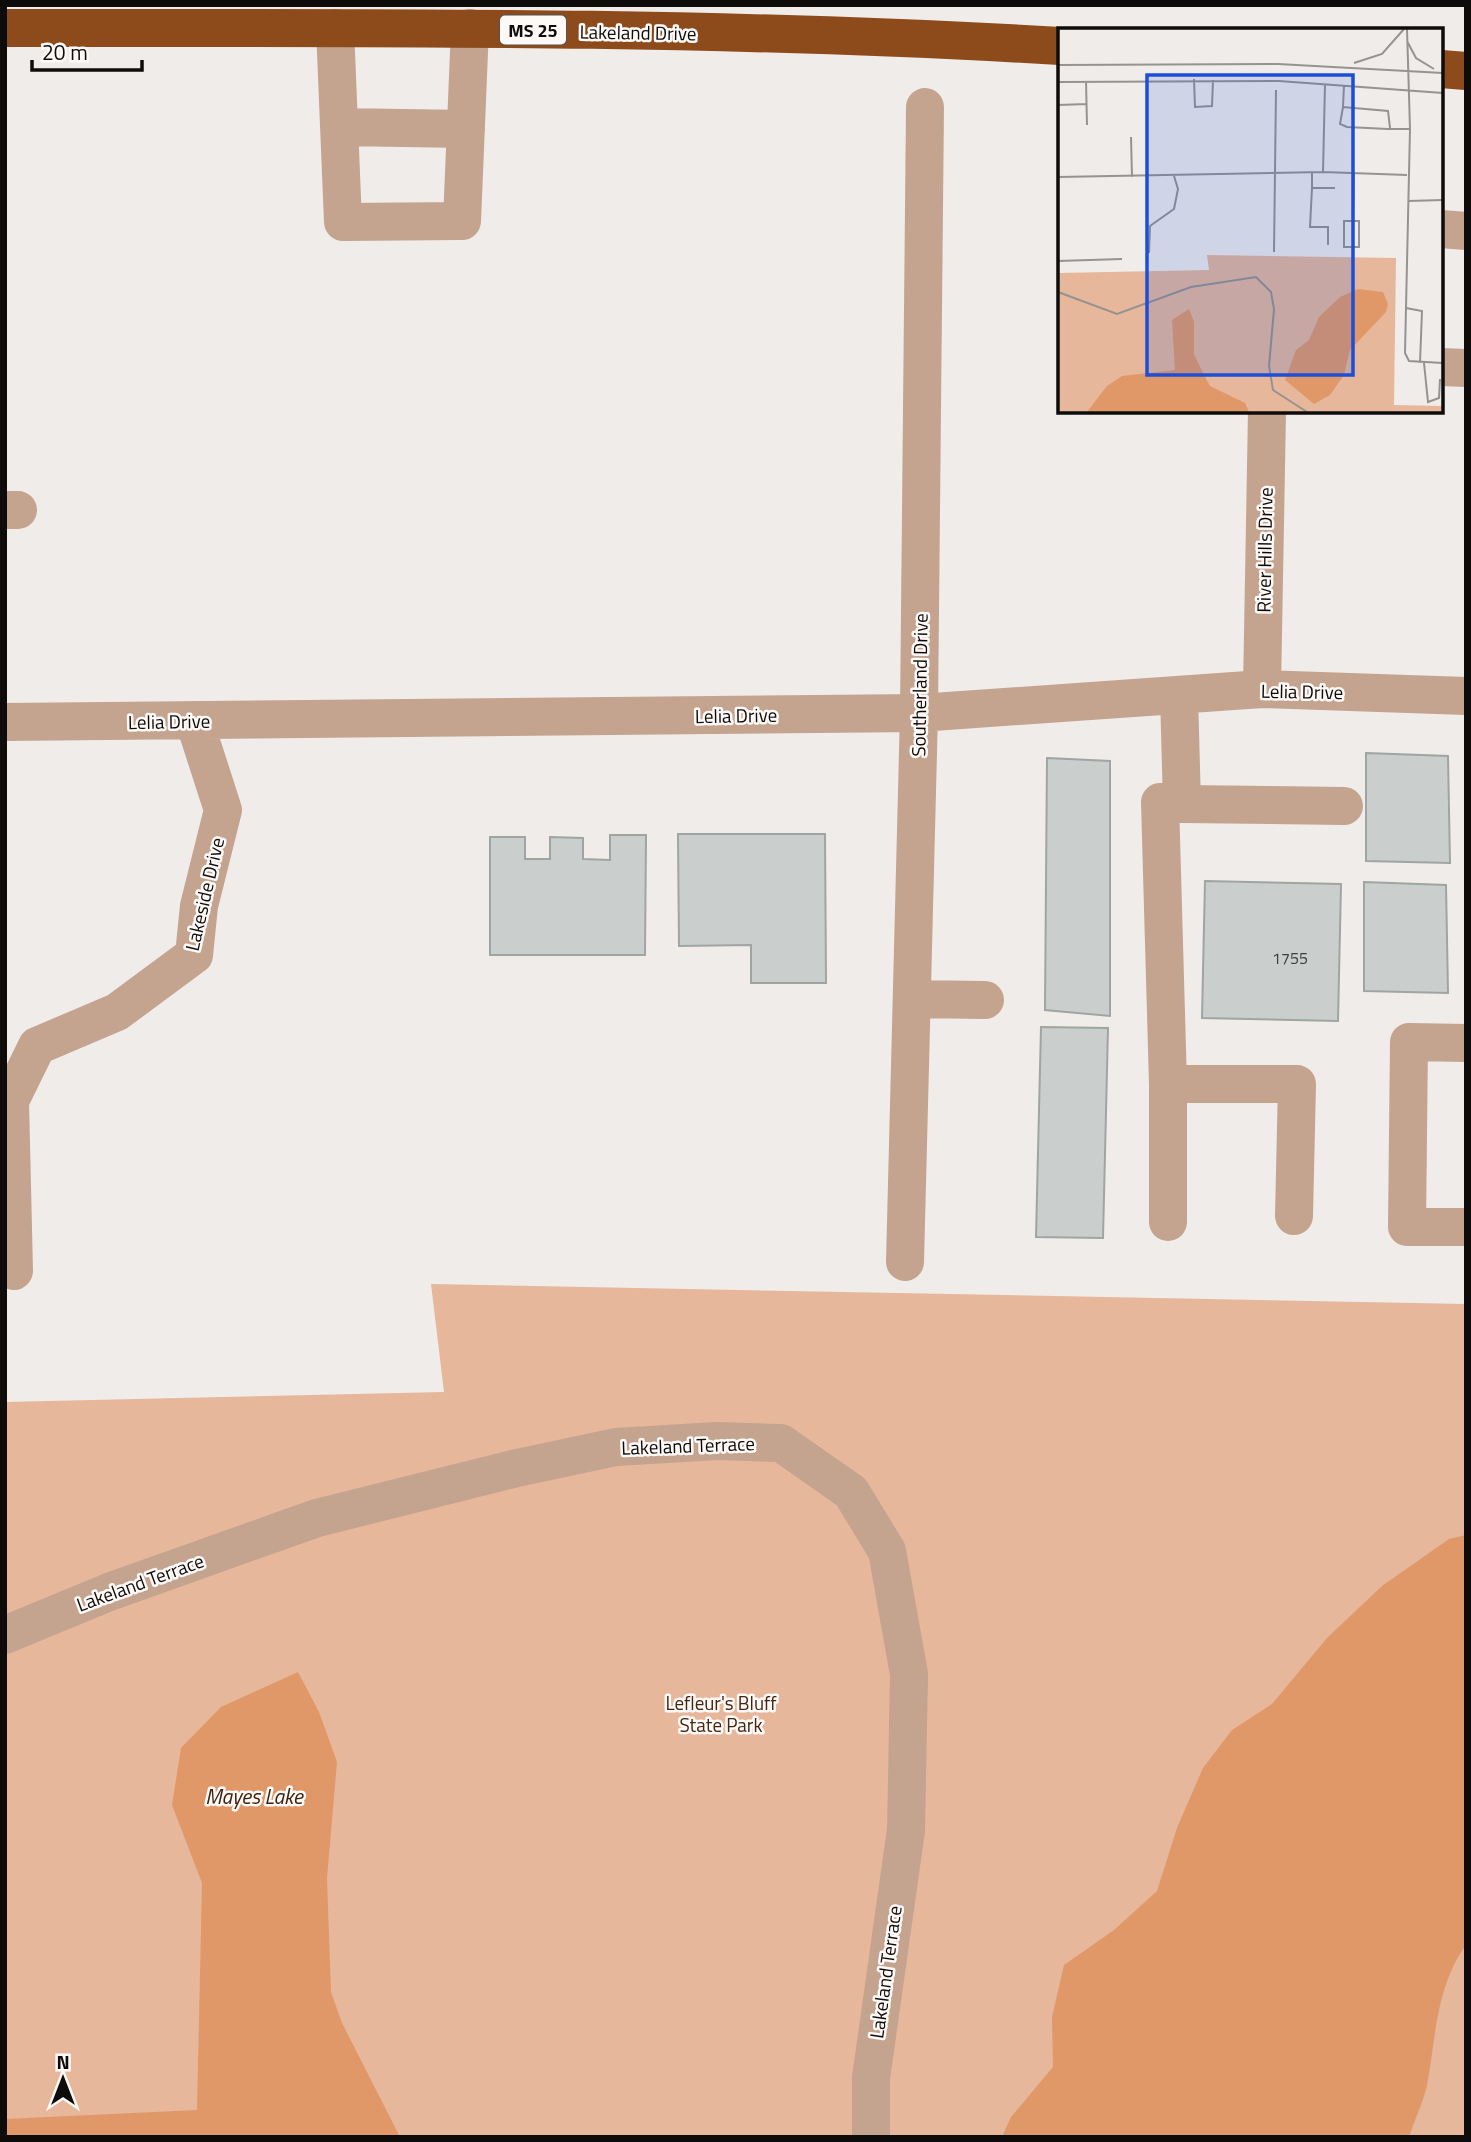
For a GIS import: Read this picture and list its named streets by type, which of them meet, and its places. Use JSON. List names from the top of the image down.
{
  "streets": {
    "highway": ["MS 25", "Lakeland Drive"],
    "street": [
      "River Hills Drive",
      "Southerland Drive",
      "Lelia Drive",
      "Lakeside Drive",
      "Lakeland Terrace"
    ]
  },
  "crossings": [
    ["River Hills Drive", "Lelia Drive"],
    ["Southerland Drive", "Lelia Drive"],
    ["Lelia Drive", "Lakeside Drive"]
  ],
  "water": ["Mayes Lake"],
  "parks": ["Lefleur's Bluff State Park"],
  "house_numbers": ["1755"],
  "scale_bar": "20 m",
  "north": "top"
}
